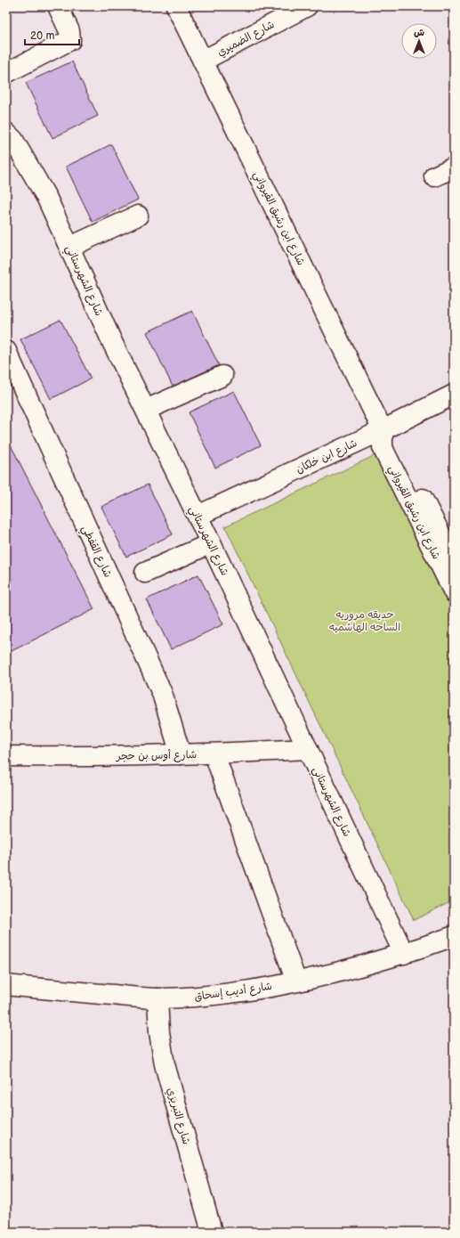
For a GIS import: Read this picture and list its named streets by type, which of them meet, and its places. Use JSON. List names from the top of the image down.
{
  "streets": {
    "street": [
      "شارع الضميري",
      "شارع ابن رشيق القيرواني",
      "شارع الشهرستاني",
      "شارع ابن خلكان",
      "شارع القفطي",
      "شارع أوس بن حجر",
      "شارع أديب إسحاق",
      "شارع التبريزي"
    ]
  },
  "crossings": [
    ["شارع الضميري", "شارع ابن رشيق القيرواني"],
    ["شارع ابن رشيق القيرواني", "شارع ابن خلكان"],
    ["شارع الشهرستاني", "شارع ابن خلكان"],
    ["شارع الشهرستاني", "شارع أوس بن حجر"],
    ["شارع الشهرستاني", "شارع أديب إسحاق"],
    ["شارع القفطي", "شارع أوس بن حجر"],
    ["شارع أديب إسحاق", "شارع التبريزي"]
  ],
  "parks": ["حديقه مروريه الساحه الهاشميه"],
  "scale_bar": "20 m",
  "north": "top"
}
